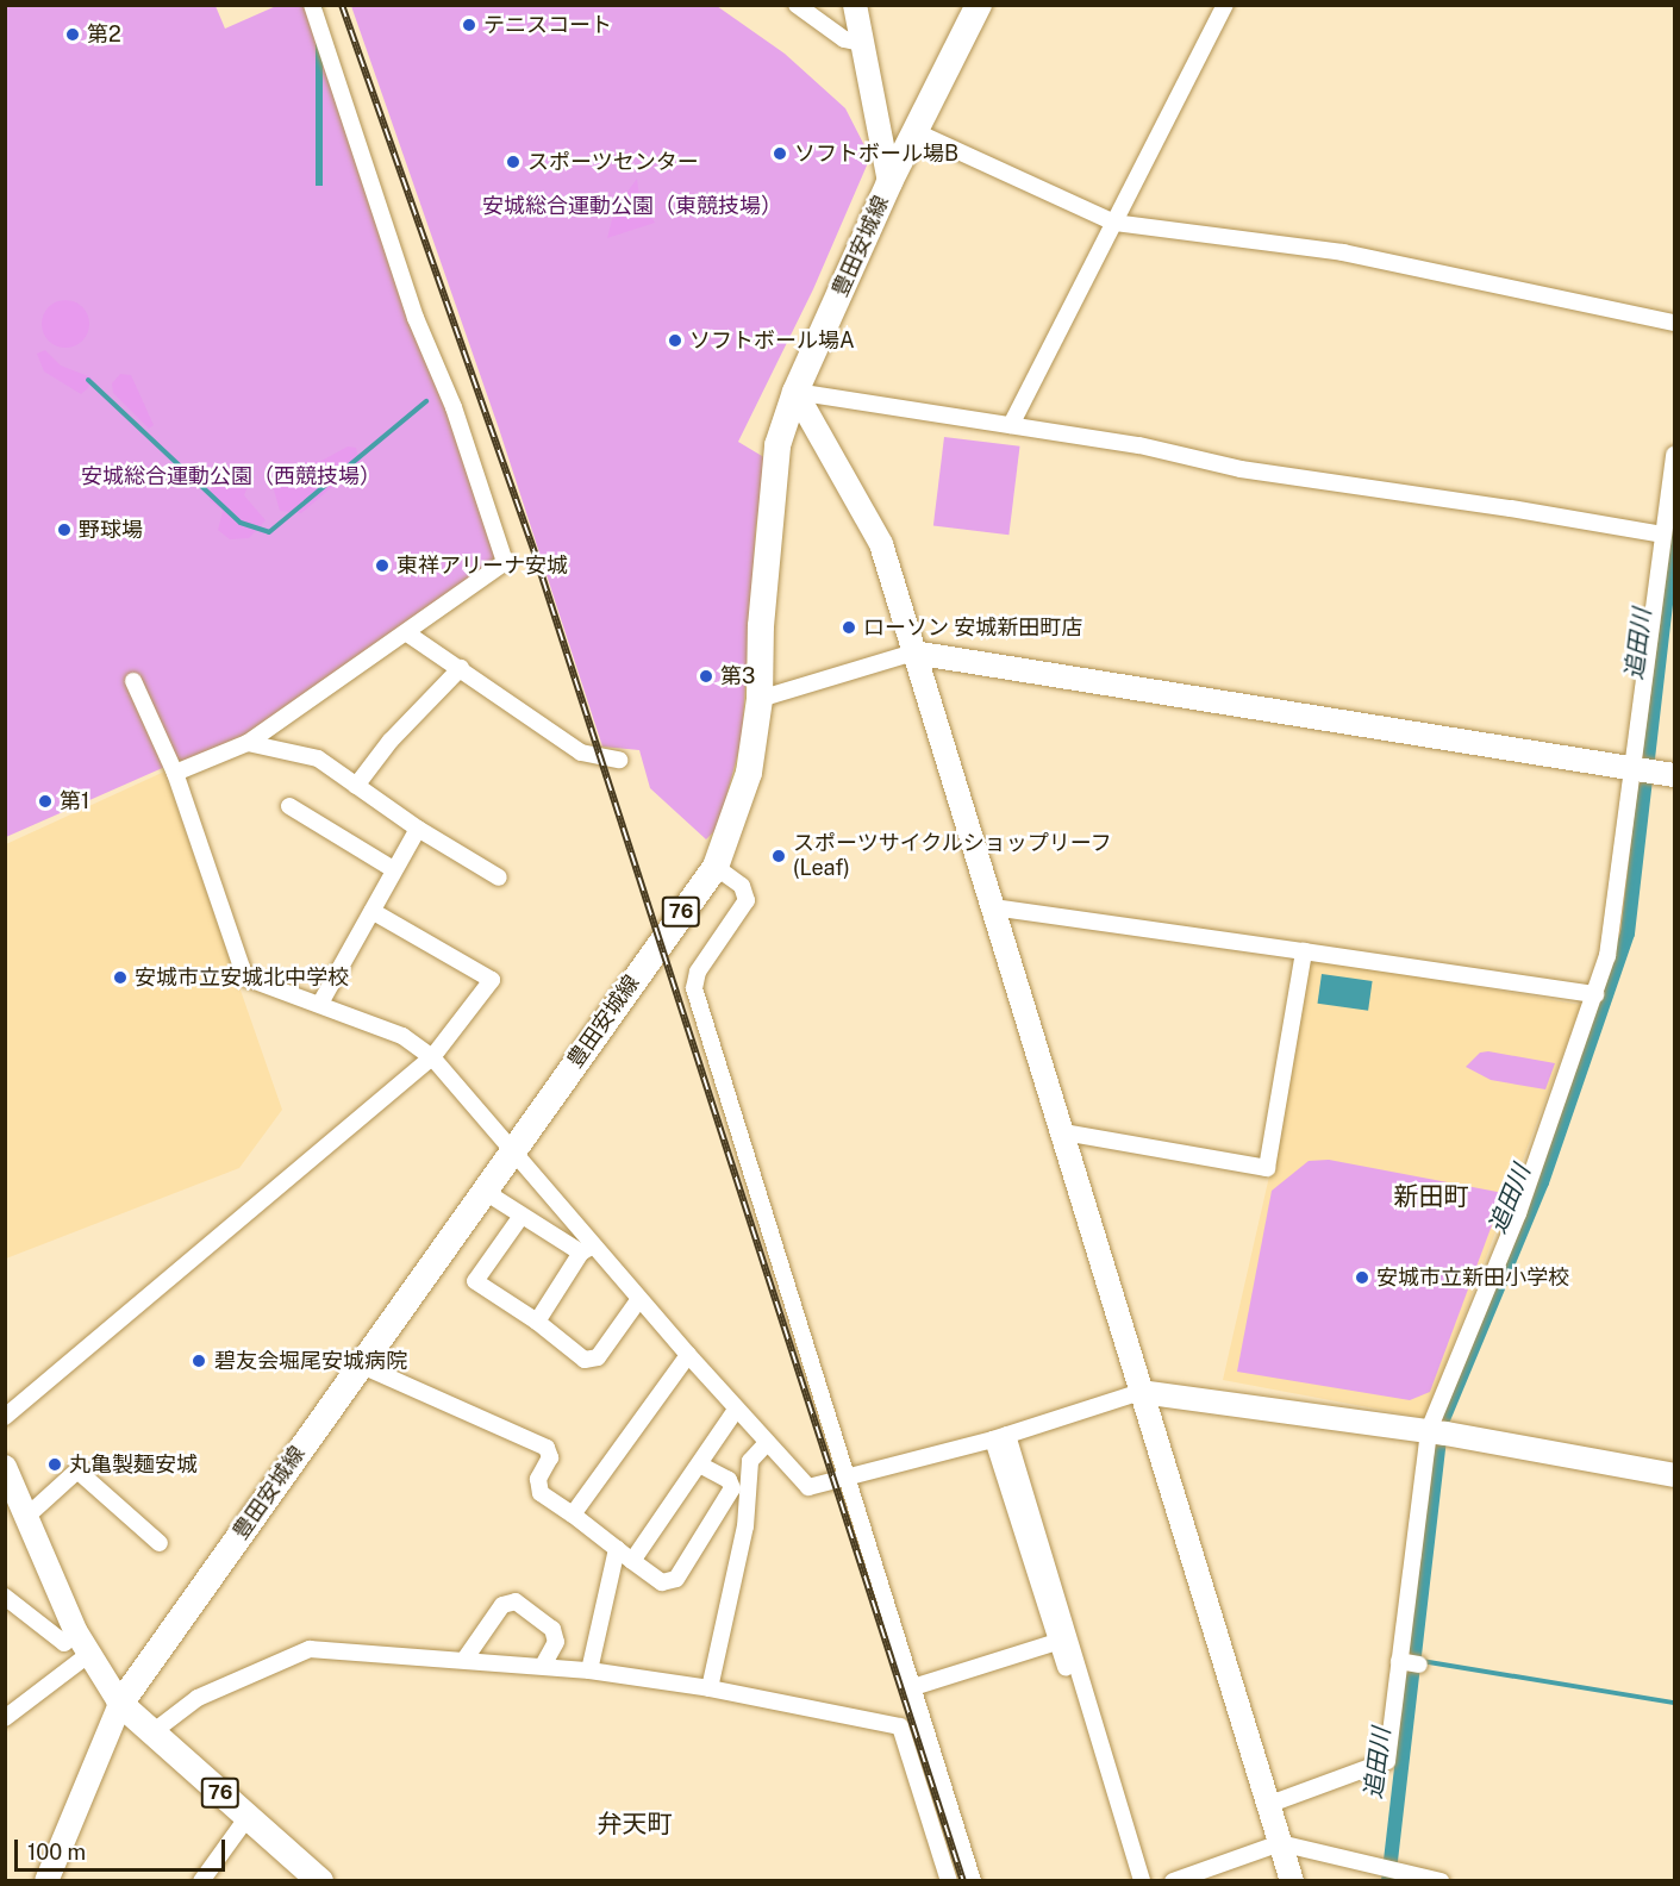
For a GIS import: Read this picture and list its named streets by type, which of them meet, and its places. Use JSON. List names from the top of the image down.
{
  "streets": {
    "main road": ["豊田安城線", "76"]
  },
  "crossings": [
    ["豊田安城線", "76"]
  ],
  "districts": ["新田町", "弁天町"],
  "water": ["追田川"],
  "parks": ["安城総合運動公園（東競技場）", "安城総合運動公園（西競技場）"],
  "places": [
    "テニスコート",
    "第2",
    "ソフトボール場B",
    "スポーツセンター",
    "ソフトボール場A",
    "野球場",
    "東祥アリーナ安城",
    "ローソン 安城新田町店",
    "第3",
    "第1",
    "スポーツサイクルショップリーフ (Leaf)",
    "安城市立安城北中学校",
    "安城市立新田小学校",
    "碧友会堀尾安城病院",
    "丸亀製麺安城"
  ],
  "scale_bar": "100 m"
}
